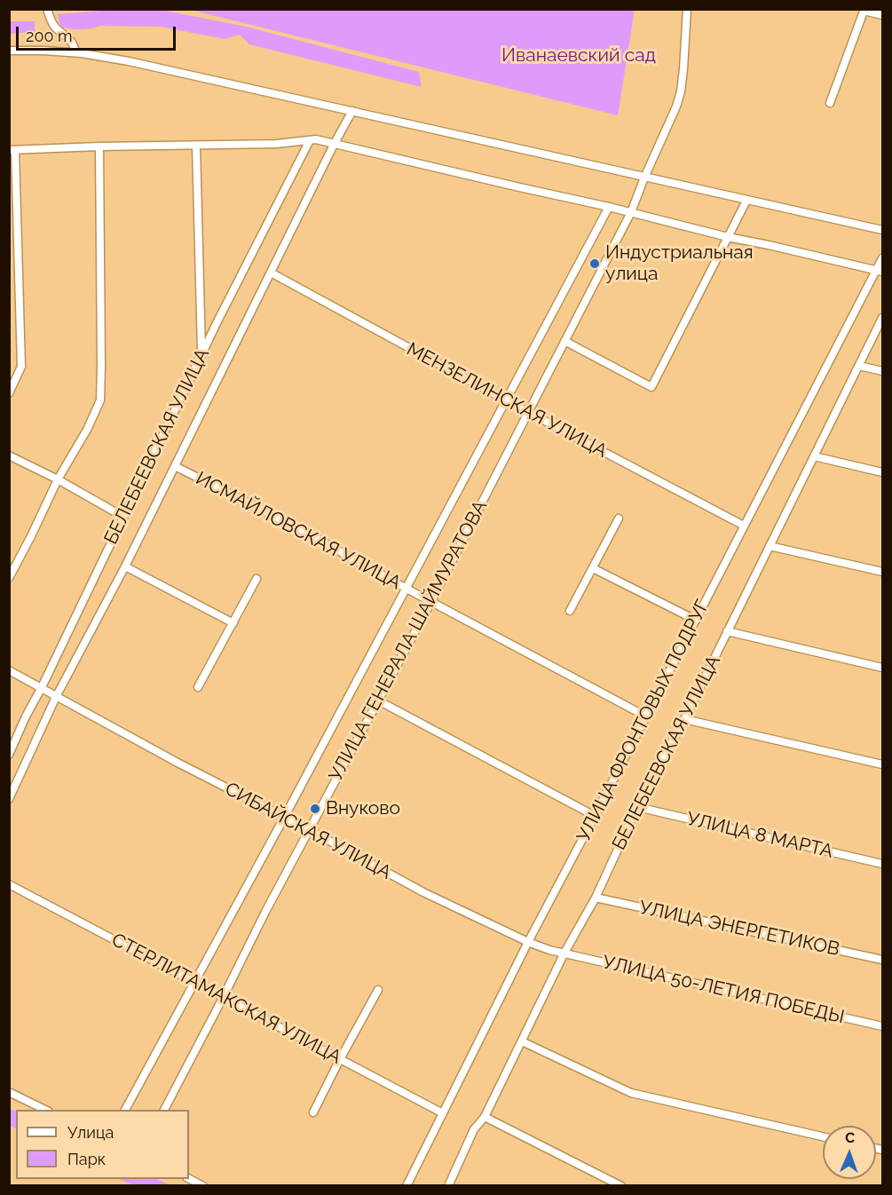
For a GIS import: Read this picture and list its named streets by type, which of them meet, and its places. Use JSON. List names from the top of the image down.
{
  "streets": {
    "street": [
      "МЕНЗЕЛИНСКАЯ УЛИЦА",
      "БЕЛЕБЕЕВСКАЯ УЛИЦА",
      "ИСМАЙЛОВСКАЯ УЛИЦА",
      "УЛИЦА ГЕНЕРАЛА ШАЙМУРАТОВА",
      "УЛИЦА ФРОНТОВЫХ ПОДРУГ",
      "СИБАЙСКАЯ УЛИЦА",
      "УЛИЦА 8 МАРТА",
      "УЛИЦА ЭНЕРГЕТИКОВ",
      "УЛИЦА 50-ЛЕТИЯ ПОБЕДЫ",
      "СТЕРЛИТАМАКСКАЯ УЛИЦА"
    ]
  },
  "crossings": [
    ["МЕНЗЕЛИНСКАЯ УЛИЦА", "БЕЛЕБЕЕВСКАЯ УЛИЦА"],
    ["МЕНЗЕЛИНСКАЯ УЛИЦА", "УЛИЦА ГЕНЕРАЛА ШАЙМУРАТОВА"],
    ["МЕНЗЕЛИНСКАЯ УЛИЦА", "УЛИЦА ФРОНТОВЫХ ПОДРУГ"],
    ["БЕЛЕБЕЕВСКАЯ УЛИЦА", "ИСМАЙЛОВСКАЯ УЛИЦА"],
    ["БЕЛЕБЕЕВСКАЯ УЛИЦА", "СИБАЙСКАЯ УЛИЦА"],
    ["БЕЛЕБЕЕВСКАЯ УЛИЦА", "УЛИЦА 8 МАРТА"],
    ["БЕЛЕБЕЕВСКАЯ УЛИЦА", "УЛИЦА ЭНЕРГЕТИКОВ"],
    ["БЕЛЕБЕЕВСКАЯ УЛИЦА", "УЛИЦА 50-ЛЕТИЯ ПОБЕДЫ"],
    ["ИСМАЙЛОВСКАЯ УЛИЦА", "УЛИЦА ГЕНЕРАЛА ШАЙМУРАТОВА"],
    ["ИСМАЙЛОВСКАЯ УЛИЦА", "УЛИЦА ФРОНТОВЫХ ПОДРУГ"],
    ["УЛИЦА ГЕНЕРАЛА ШАЙМУРАТОВА", "СИБАЙСКАЯ УЛИЦА"],
    ["УЛИЦА ГЕНЕРАЛА ШАЙМУРАТОВА", "СТЕРЛИТАМАКСКАЯ УЛИЦА"],
    ["УЛИЦА ФРОНТОВЫХ ПОДРУГ", "СИБАЙСКАЯ УЛИЦА"],
    ["УЛИЦА ФРОНТОВЫХ ПОДРУГ", "СТЕРЛИТАМАКСКАЯ УЛИЦА"],
    ["СИБАЙСКАЯ УЛИЦА", "УЛИЦА 50-ЛЕТИЯ ПОБЕДЫ"]
  ],
  "parks": ["Иванаевский сад"],
  "places": ["Индустриальная улица", "Внуково"],
  "legend": ["Улица", "Парк"],
  "scale_bar": "200 m",
  "north": "top"
}
